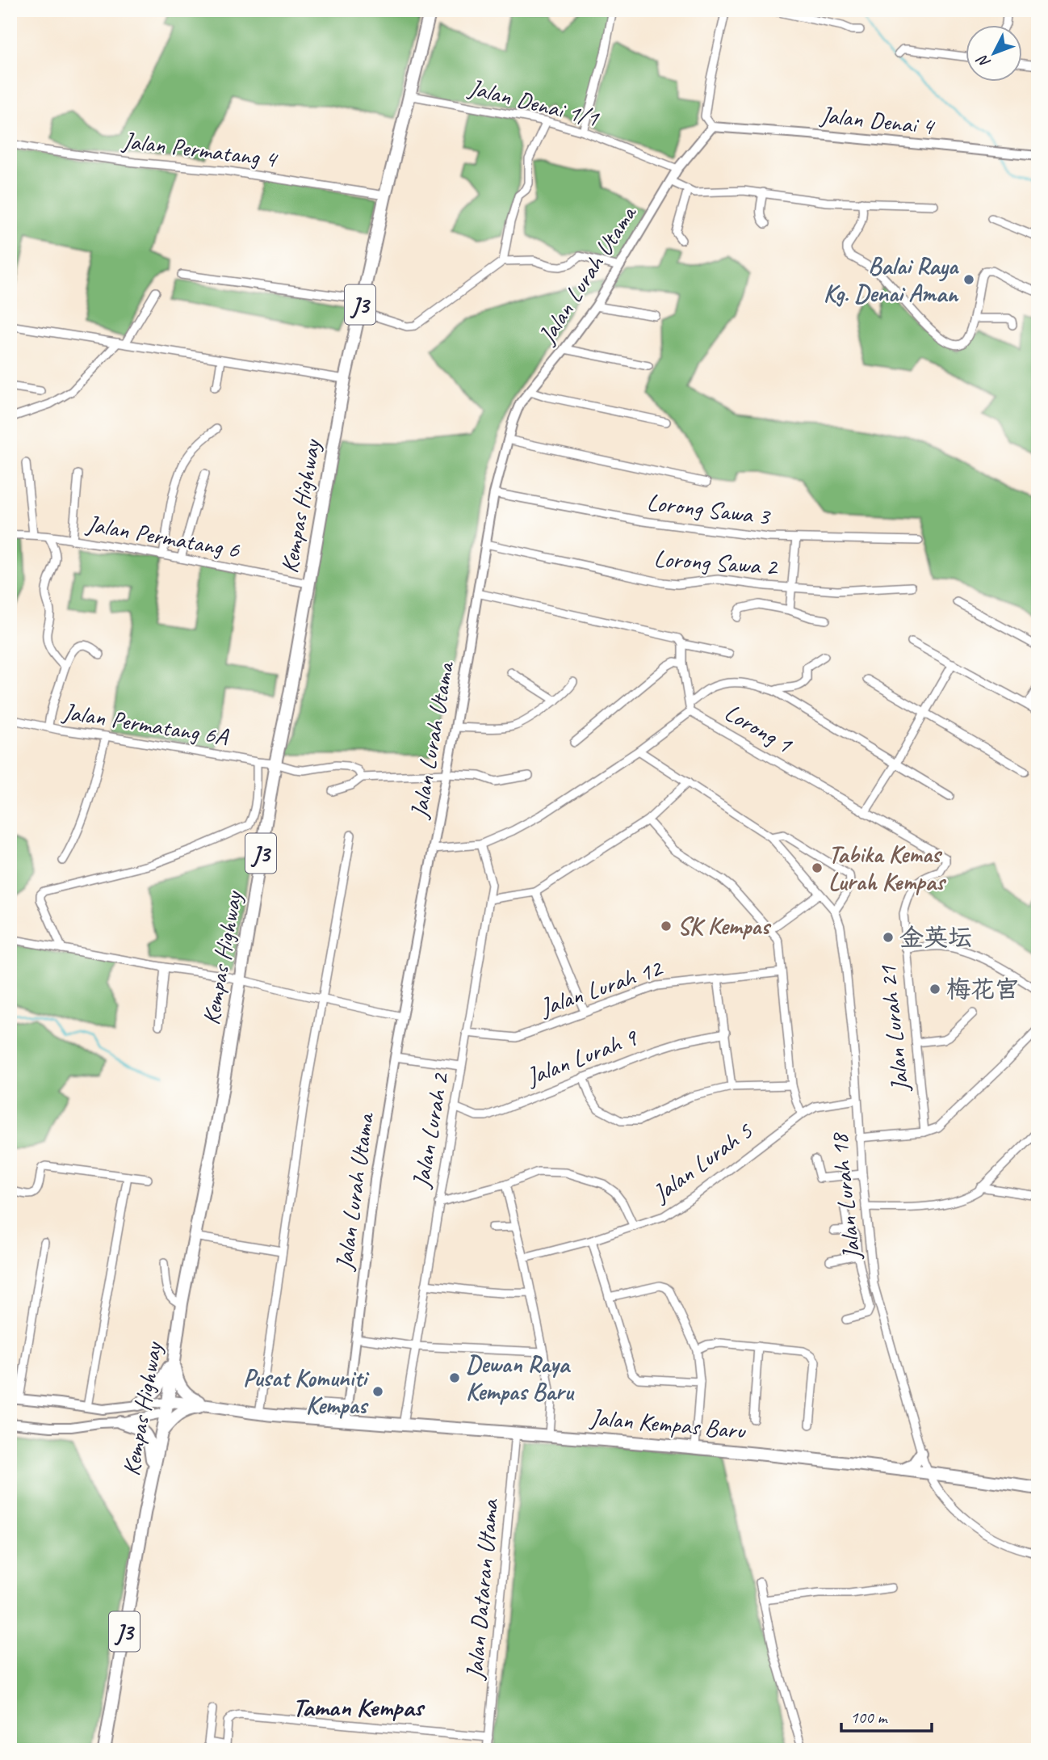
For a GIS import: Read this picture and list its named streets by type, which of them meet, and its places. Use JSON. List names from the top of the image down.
{
  "streets": {
    "main road": ["J3", "Kempas Highway", "Jalan Kempas Baru"],
    "street": [
      "Jalan Denai 1/1",
      "Jalan Denai 4",
      "Jalan Permatang 4",
      "Jalan Lurah Utama",
      "Lorong Sawa 3",
      "Jalan Permatang 6",
      "Lorong Sawa 2",
      "Jalan Permatang 6A",
      "Lorong 1",
      "Jalan Lurah 12",
      "Jalan Lurah 21",
      "Jalan Lurah 9",
      "Jalan Lurah 2",
      "Jalan Lurah 5",
      "Jalan Lurah 18",
      "Jalan Dataran Utama"
    ]
  },
  "crossings": [
    ["Jalan Denai 1/1", "Jalan Lurah Utama"],
    ["Jalan Denai 1/1", "Kempas Highway"],
    ["Jalan Denai 4", "Jalan Lurah Utama"],
    ["Jalan Permatang 4", "Kempas Highway"],
    ["Jalan Lurah Utama", "Lorong Sawa 3"],
    ["Jalan Lurah Utama", "Lorong Sawa 2"],
    ["Jalan Lurah Utama", "Jalan Kempas Baru"],
    ["Kempas Highway", "Jalan Permatang 6"],
    ["Kempas Highway", "Jalan Permatang 6A"],
    ["Kempas Highway", "Jalan Kempas Baru"],
    ["Lorong 1", "Jalan Lurah 21"],
    ["Jalan Lurah 12", "Jalan Lurah 2"],
    ["Jalan Lurah 9", "Jalan Lurah 2"],
    ["Jalan Lurah 2", "Jalan Kempas Baru"],
    ["Jalan Lurah 5", "Jalan Lurah 18"],
    ["Jalan Lurah 18", "Jalan Kempas Baru"],
    ["Jalan Kempas Baru", "Jalan Dataran Utama"]
  ],
  "districts": ["Taman Kempas"],
  "places": [
    "Balai Raya Kg. Denai Aman",
    "Tabika Kemas Lurah Kempas",
    "SK Kempas",
    "金英坛",
    "梅花宫",
    "Dewan Raya Kempas Baru",
    "Pusat Komuniti Kempas"
  ],
  "scale_bar": "100 m",
  "north": "bottom left"
}
